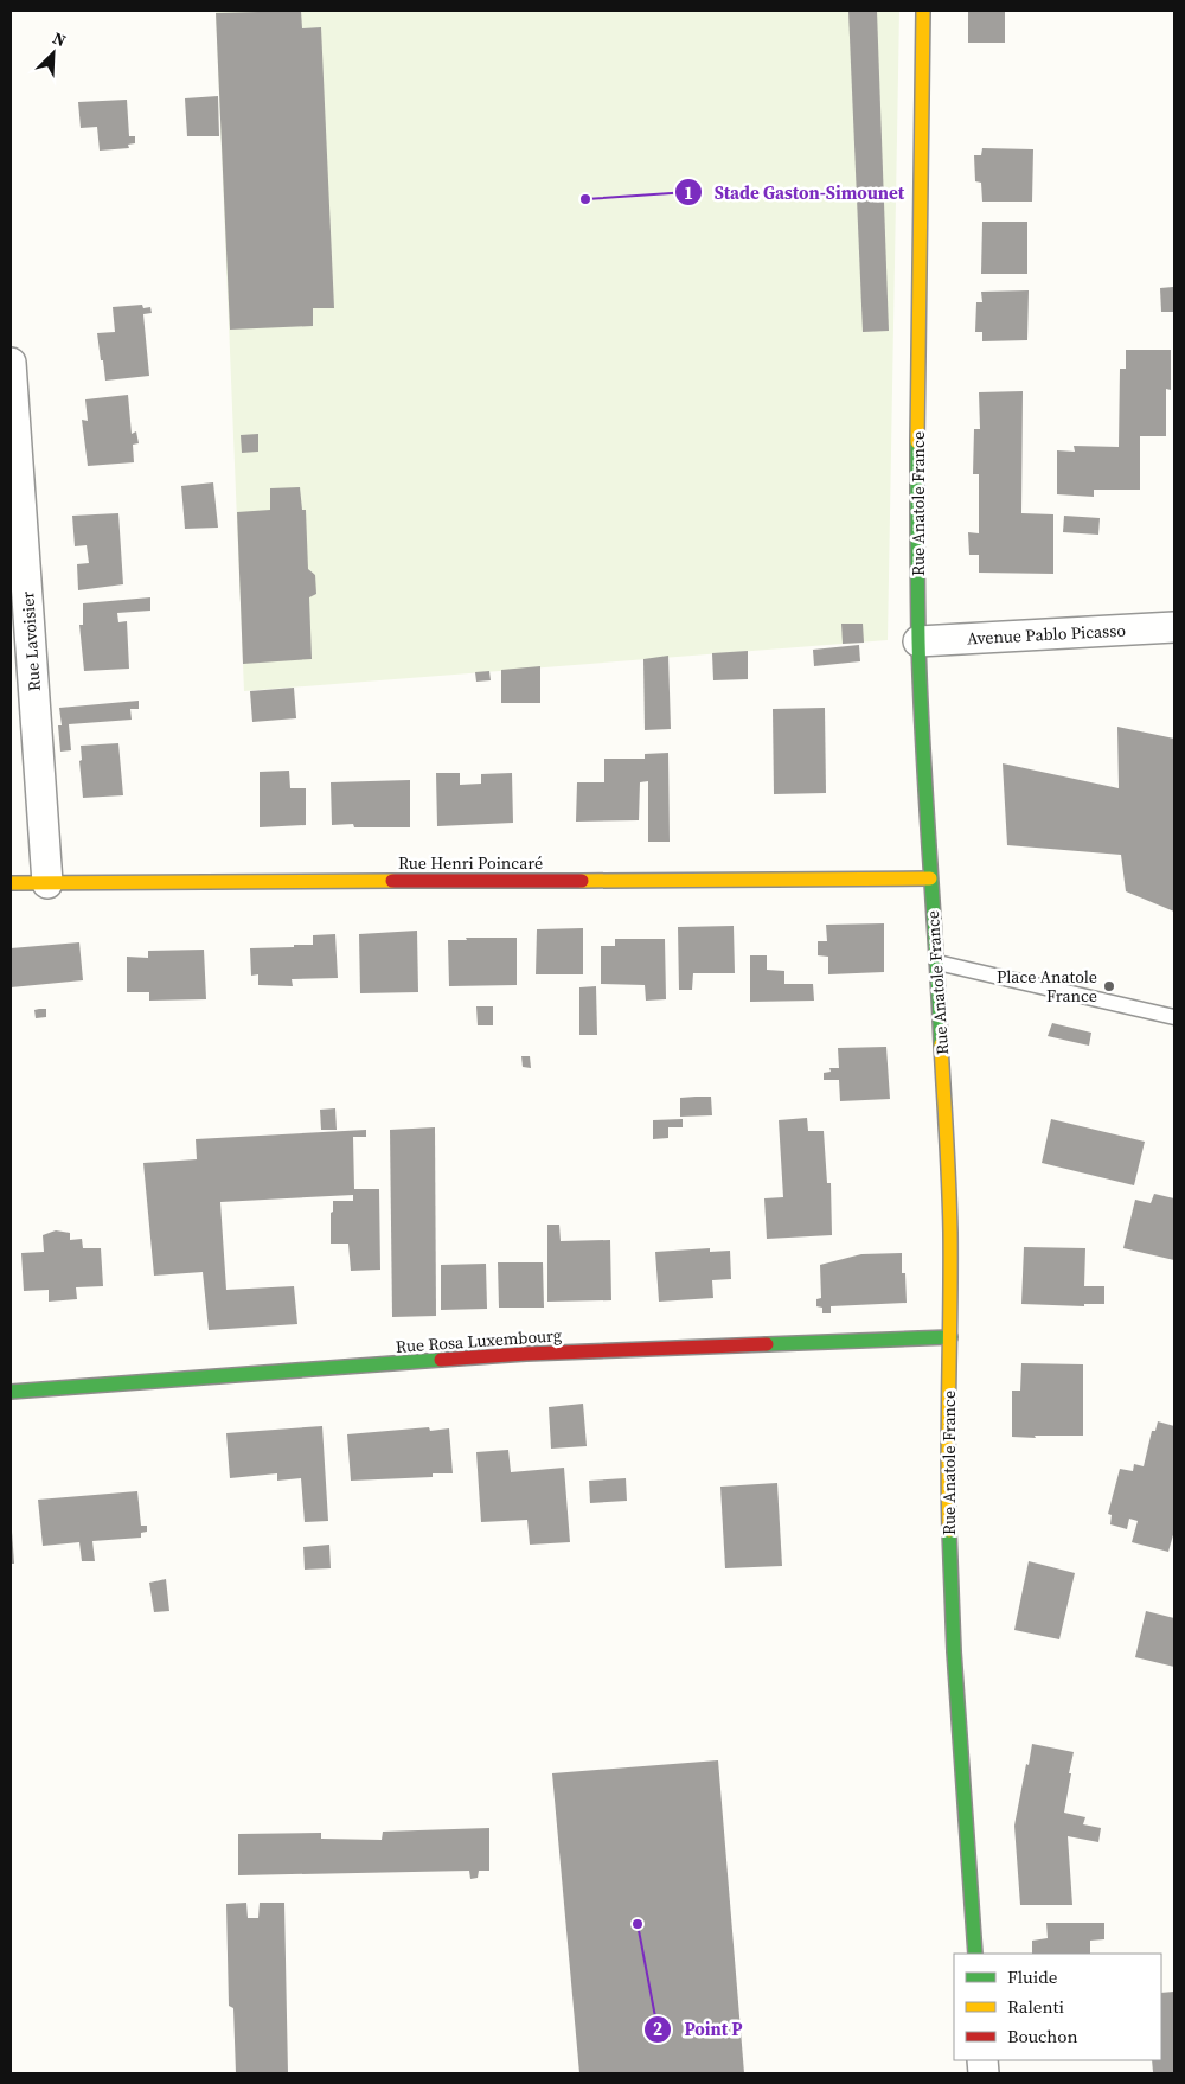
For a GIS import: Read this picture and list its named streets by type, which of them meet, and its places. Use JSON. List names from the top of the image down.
{
  "streets": {
    "street": [
      "Rue Anatole France",
      "Avenue Pablo Picasso",
      "Rue Lavoisier",
      "Rue Henri Poincaré",
      "Rue Rosa Luxembourg"
    ]
  },
  "crossings": [
    ["Rue Anatole France", "Avenue Pablo Picasso"],
    ["Rue Anatole France", "Rue Henri Poincaré"],
    ["Rue Anatole France", "Rue Rosa Luxembourg"],
    ["Rue Lavoisier", "Rue Henri Poincaré"]
  ],
  "places": ["Stade Gaston-Simounet", "Place Anatole France", "Point P"],
  "legend": ["Fluide", "Ralenti", "Bouchon"],
  "north": "top right"
}
